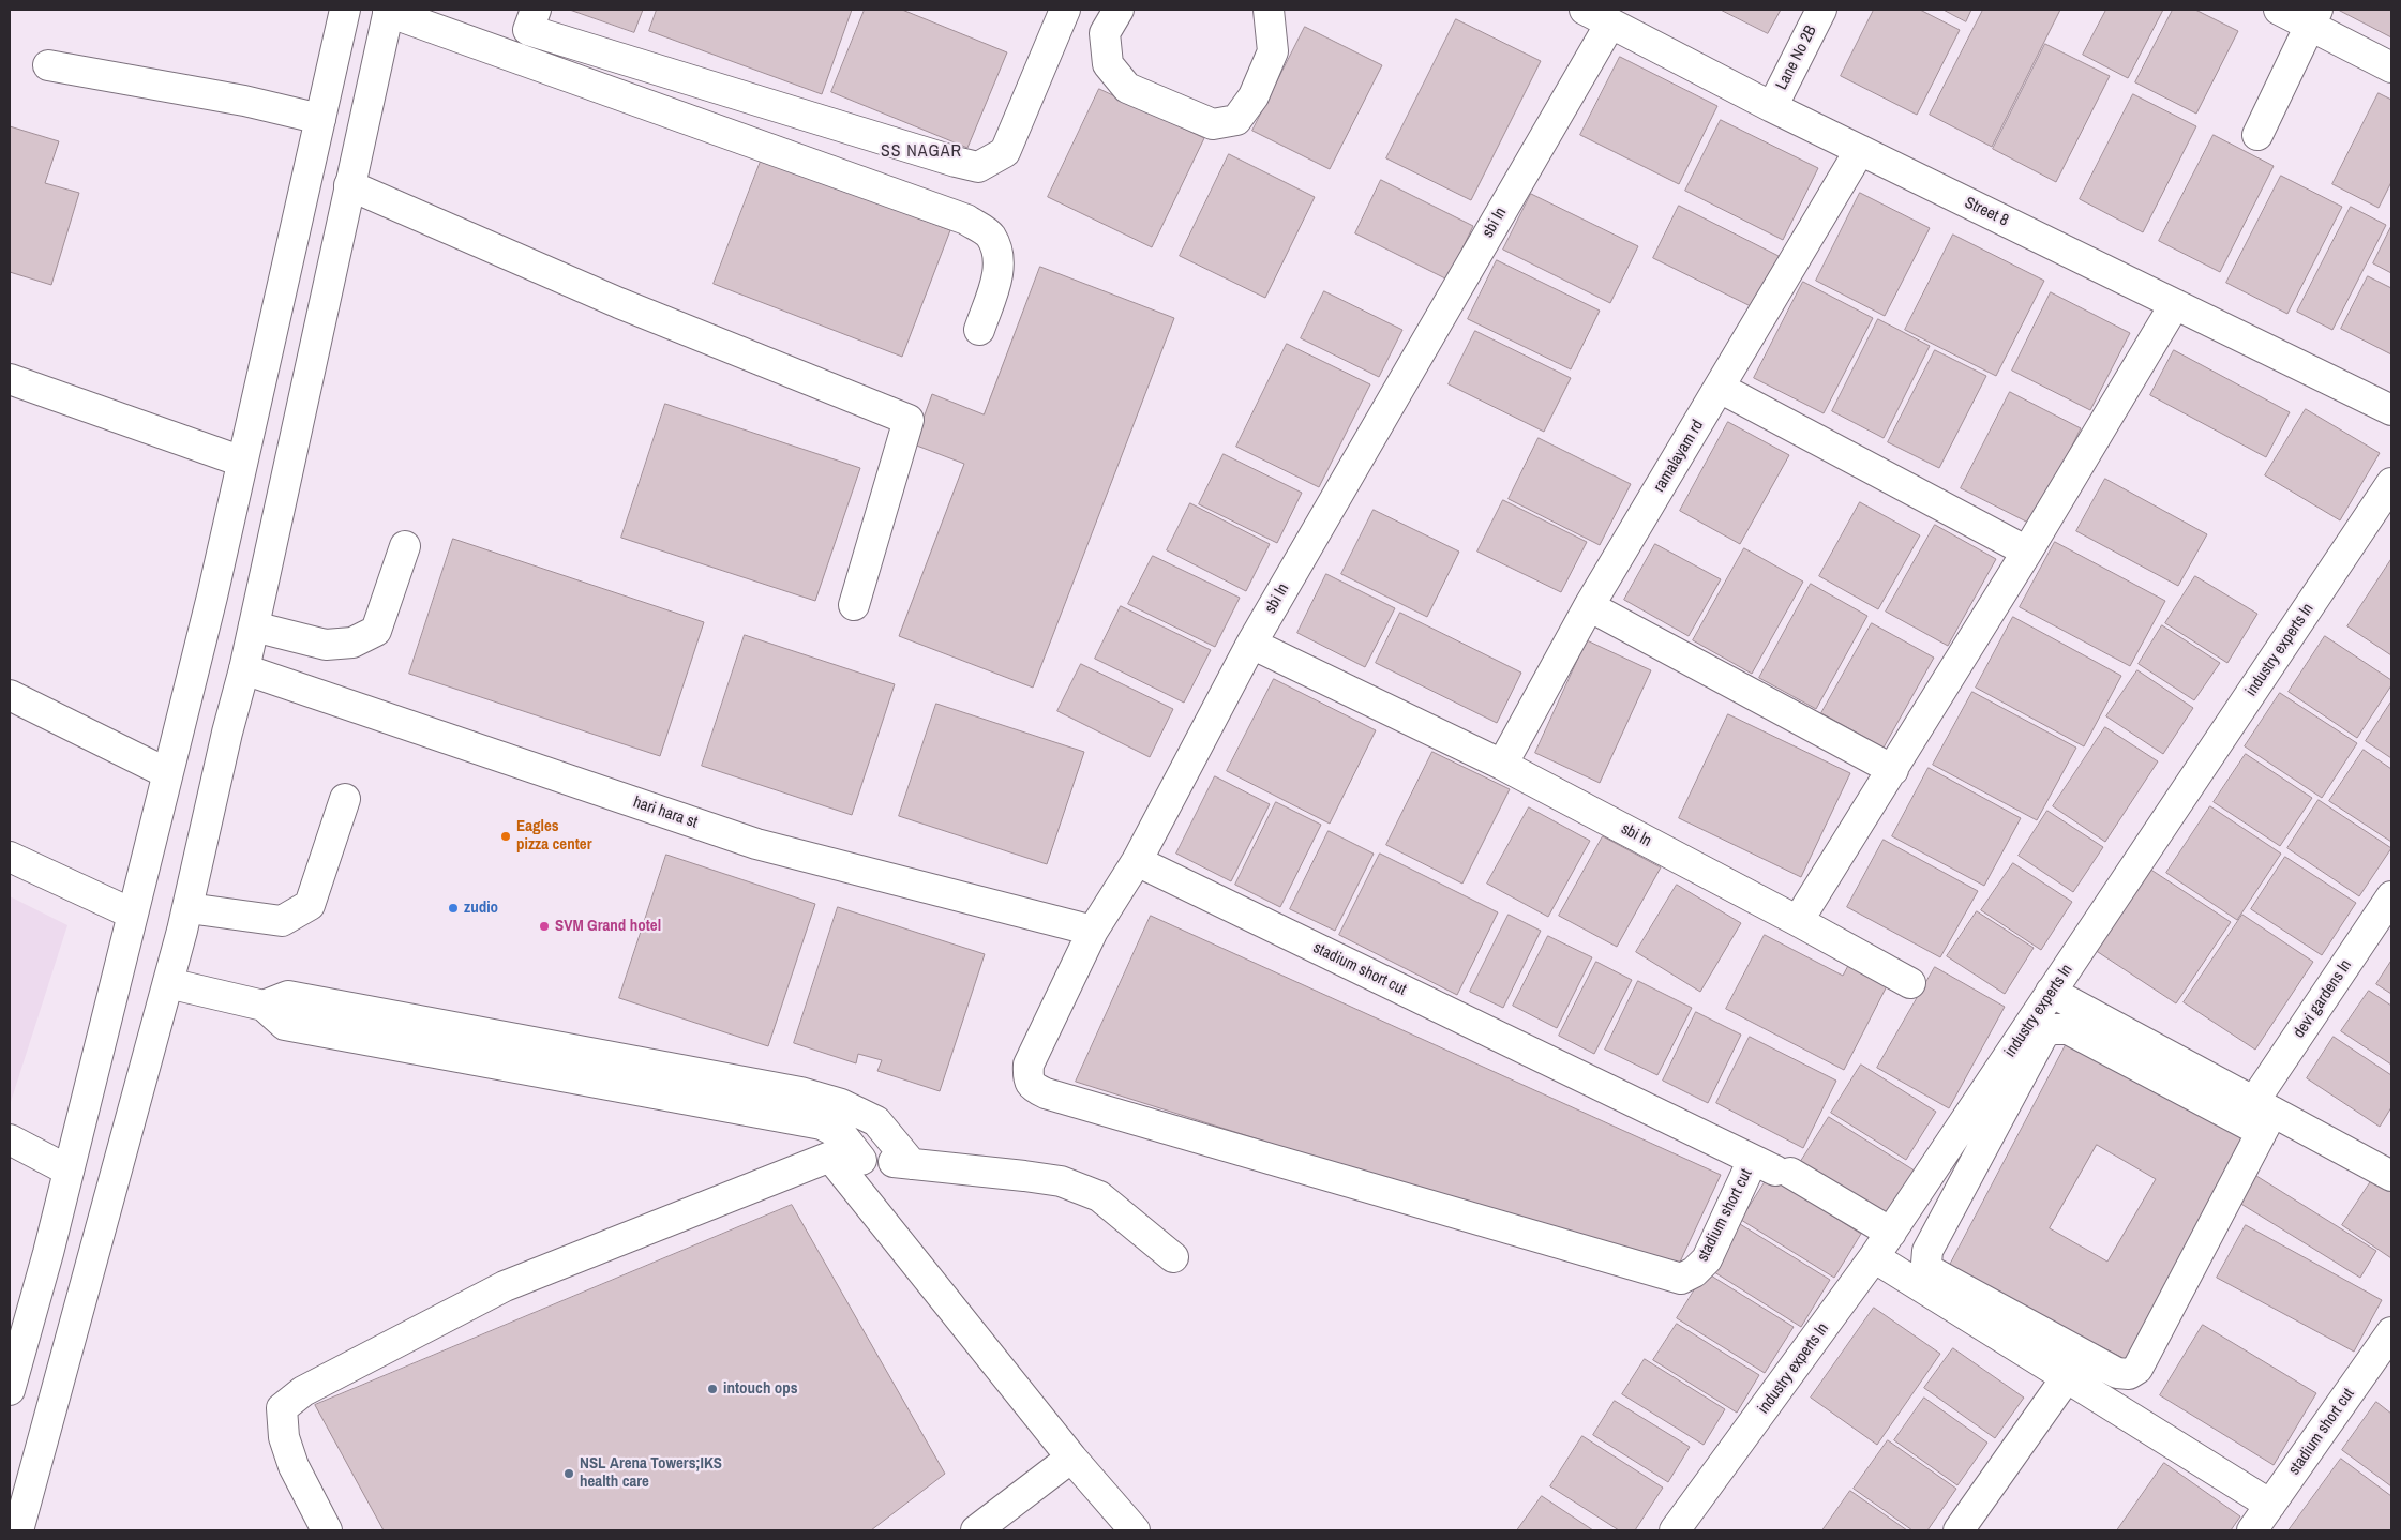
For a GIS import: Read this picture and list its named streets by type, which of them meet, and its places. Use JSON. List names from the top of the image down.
{
  "streets": {
    "main road": [
      "Lane No 2B",
      "Street 8",
      "sbi ln",
      "ramalayam rd",
      "industry experts ln",
      "hari hara st",
      "stadium short cut",
      "devi gardens ln"
    ]
  },
  "crossings": [
    ["Lane No 2B", "Street 8"],
    ["Street 8", "sbi ln"],
    ["Street 8", "ramalayam rd"],
    ["sbi ln", "ramalayam rd"],
    ["hari hara st", "stadium short cut"]
  ],
  "districts": ["SS NAGAR"],
  "places": [
    "Eagles pizza center",
    "zudio",
    "SVM Grand hotel",
    "intouch ops",
    "NSL Arena Towers;IKS health care"
  ]
}
